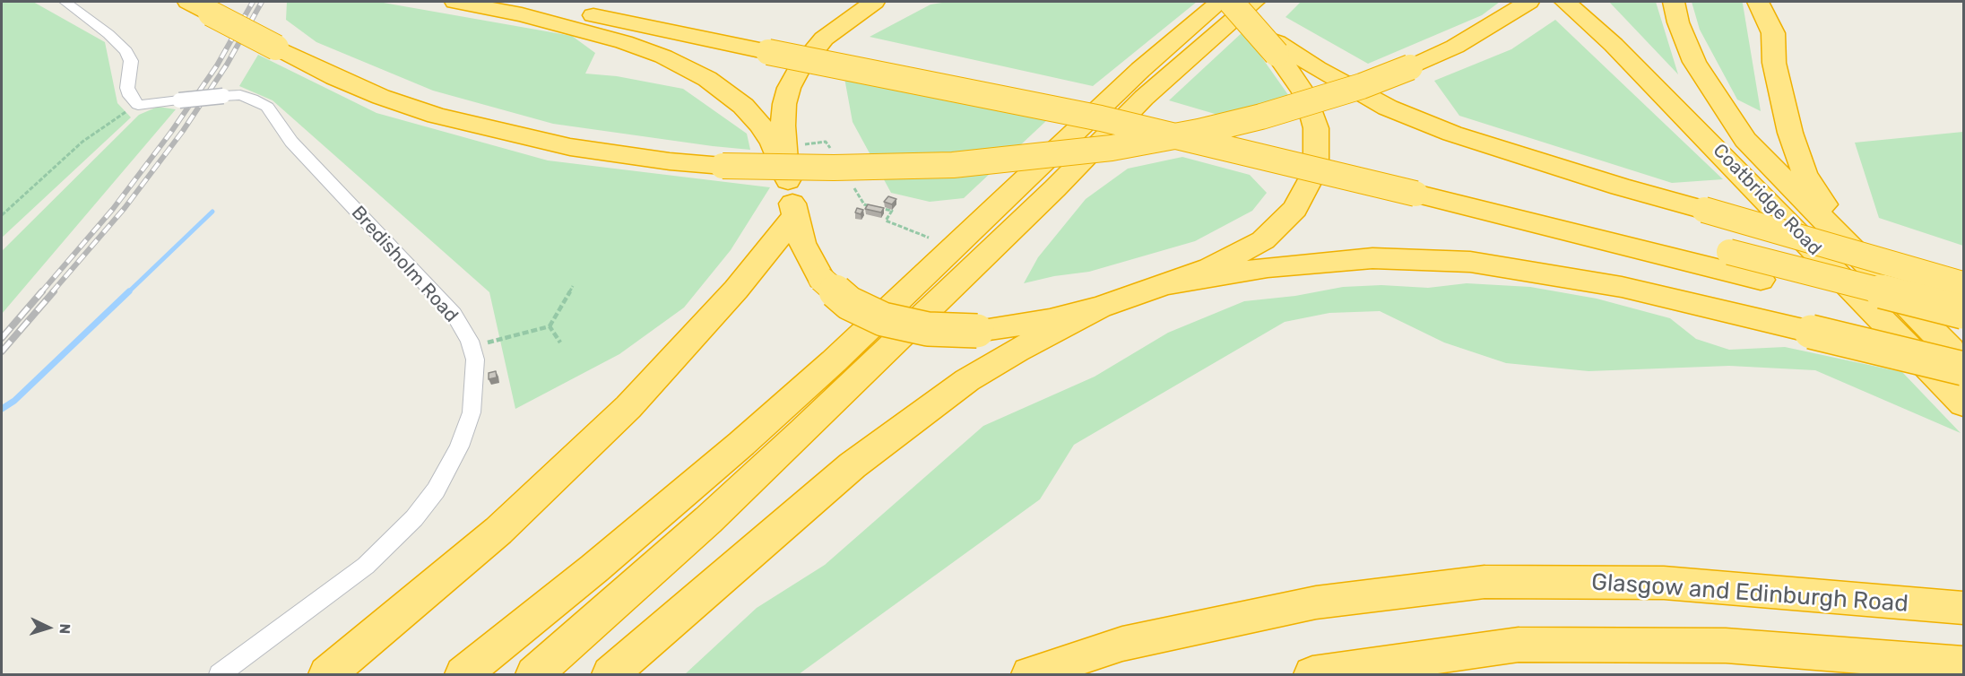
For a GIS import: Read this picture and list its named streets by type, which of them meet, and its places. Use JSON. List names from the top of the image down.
{
  "streets": {
    "highway": ["Coatbridge Road", "Glasgow and Edinburgh Road"],
    "street": ["Bredisholm Road"]
  },
  "north": "right"
}
